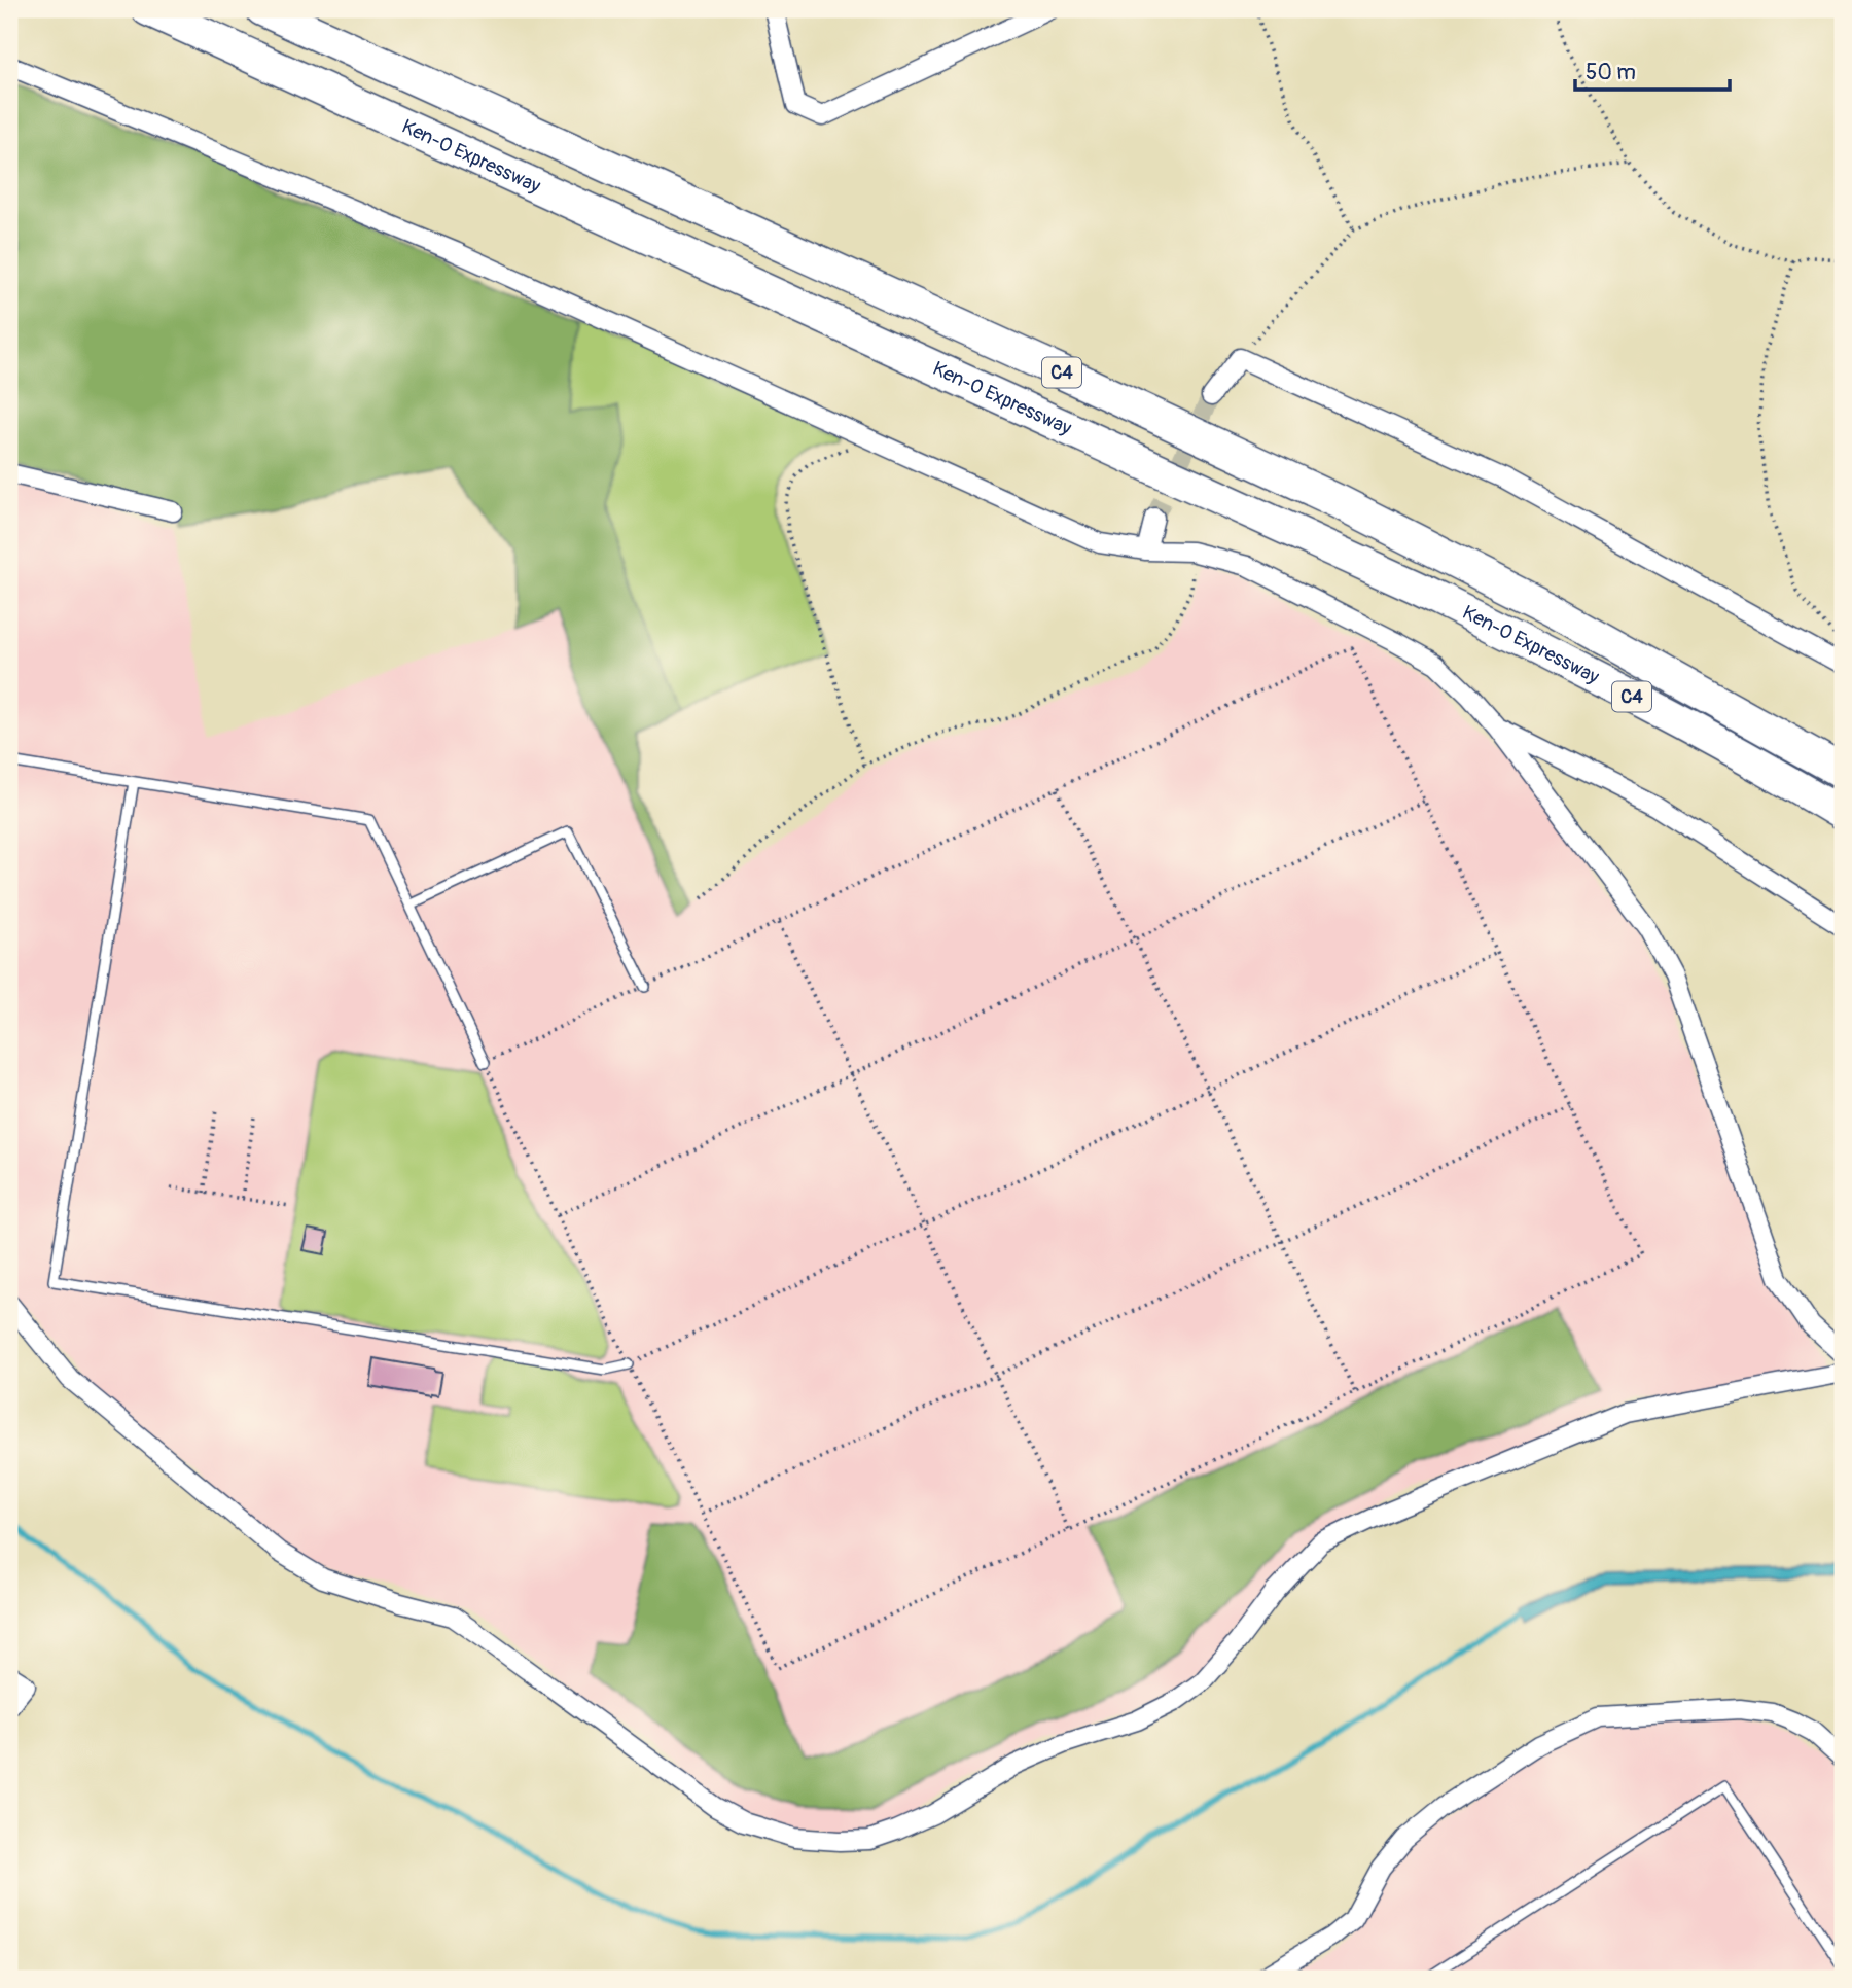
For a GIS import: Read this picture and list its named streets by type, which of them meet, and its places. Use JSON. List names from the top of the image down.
{
  "streets": {
    "highway": ["Ken-O Expressway", "C4"]
  },
  "scale_bar": "50 m"
}
